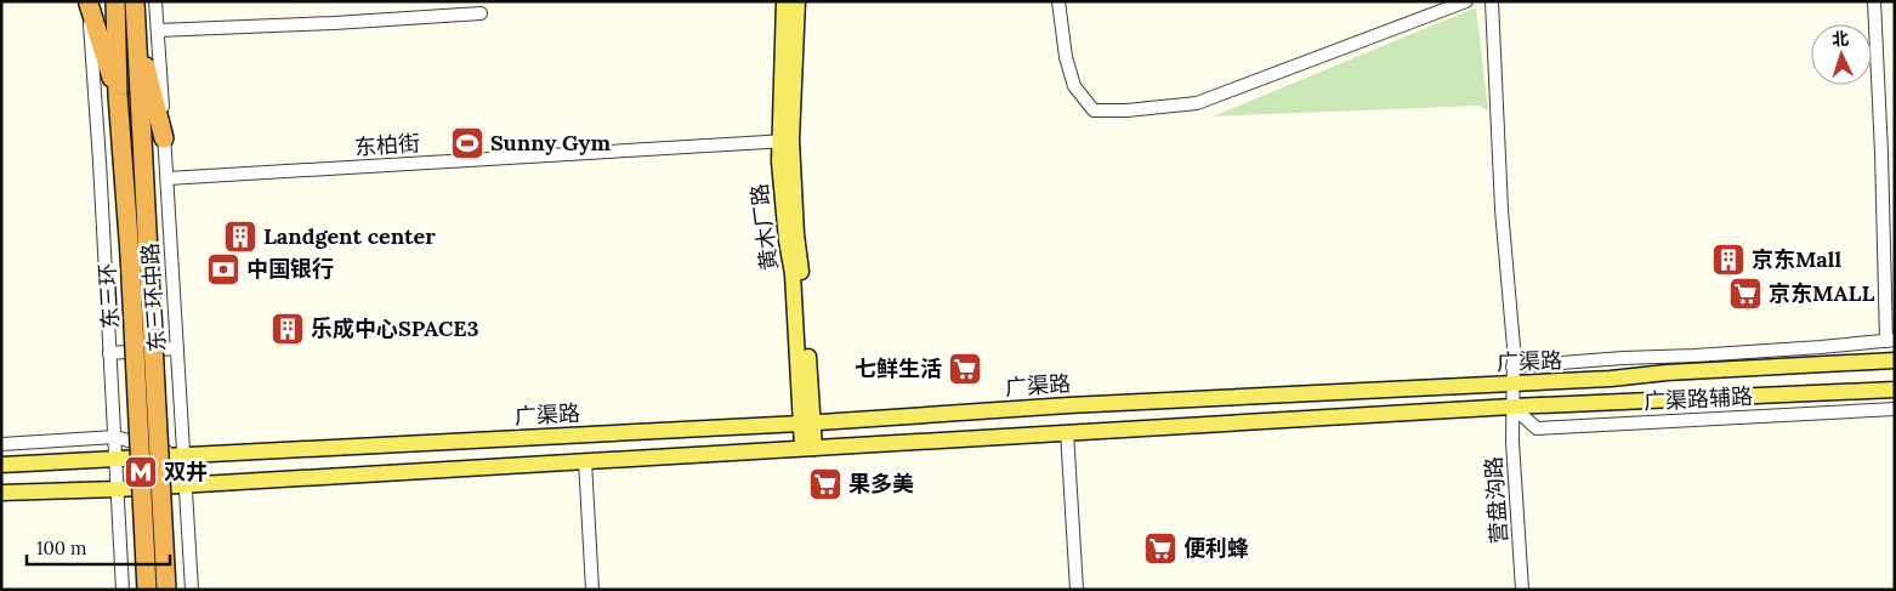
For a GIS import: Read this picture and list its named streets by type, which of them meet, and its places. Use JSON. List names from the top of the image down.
{
  "streets": {
    "highway": ["东三环"],
    "main road": ["黄木厂路", "广渠路"],
    "street": [
      "东柏街",
      "东三环中路",
      "广渠路辅路",
      "营盘沟路"
    ]
  },
  "crossings": [
    ["东柏街", "黄木厂路"],
    ["东柏街", "东三环中路"],
    ["黄木厂路", "广渠路"],
    ["东三环中路", "广渠路"],
    ["广渠路", "广渠路辅路"],
    ["广渠路", "营盘沟路"],
    ["广渠路辅路", "营盘沟路"]
  ],
  "places": {
    "sports": ["Sunny Gym"],
    "building": ["Landgent center", "京东Mall", "乐成中心SPACE3"],
    "bank": ["中国银行"],
    "supermarket": [
      "京东MALL",
      "七鲜生活",
      "果多美",
      "便利蜂"
    ],
    "metro station": ["双井"]
  },
  "scale_bar": "100 m",
  "north": "top"
}
